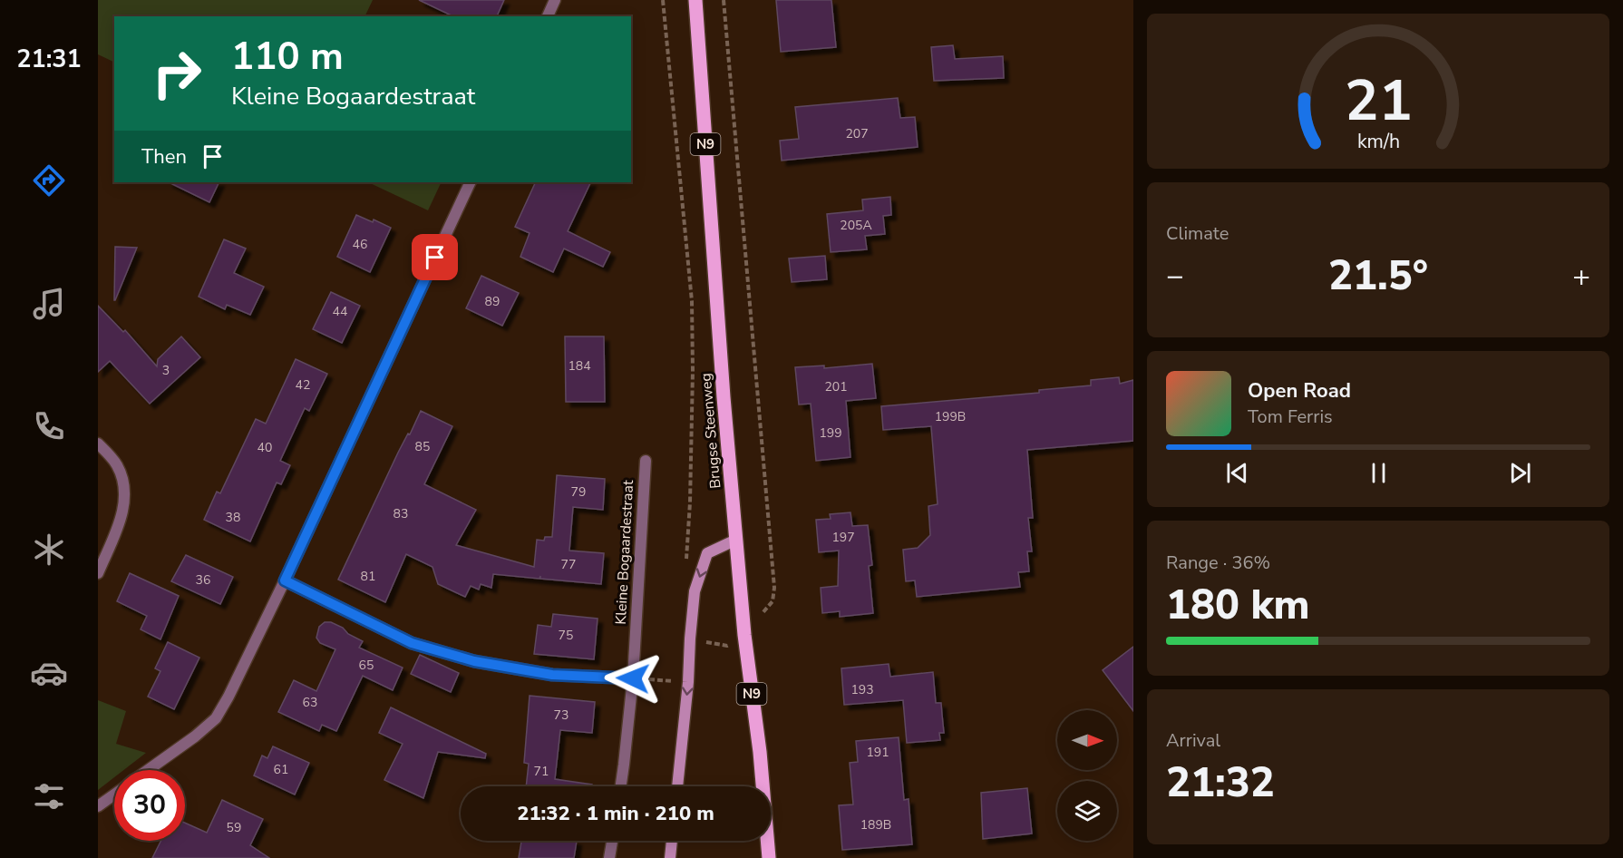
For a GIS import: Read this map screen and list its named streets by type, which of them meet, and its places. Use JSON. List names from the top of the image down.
{
  "streets": {
    "main road": ["N9", "Brugse Steenweg"],
    "street": ["Kleine Bogaardestraat"]
  },
  "house_numbers": [
    "207",
    "205A",
    "46",
    "89",
    "44",
    "184",
    "3",
    "42",
    "201",
    "199B",
    "199",
    "85",
    "40",
    "79",
    "83",
    "38",
    "197",
    "77",
    "81",
    "36",
    "75",
    "65",
    "193",
    "63",
    "73",
    "191",
    "61",
    "71",
    "189B",
    "59"
  ],
  "north": "right",
  "page": {
    "tabs": "21:31",
    "turn": ["110 m", "Kleine Bogaardestraat"],
    "then": "Then",
    "tile": [
      "Climate",
      ["Range · 36%", "180 km"],
      ["Arrival", "21:32"]
    ],
    "heat": ["−", "21.5°", "+"],
    "song": ["Open Road", "Tom Ferris"],
    "limit": "30",
    "trip": "21:32 · 1 min · 210 m",
    "gauge": ["21", "km/h"]
  }
}
